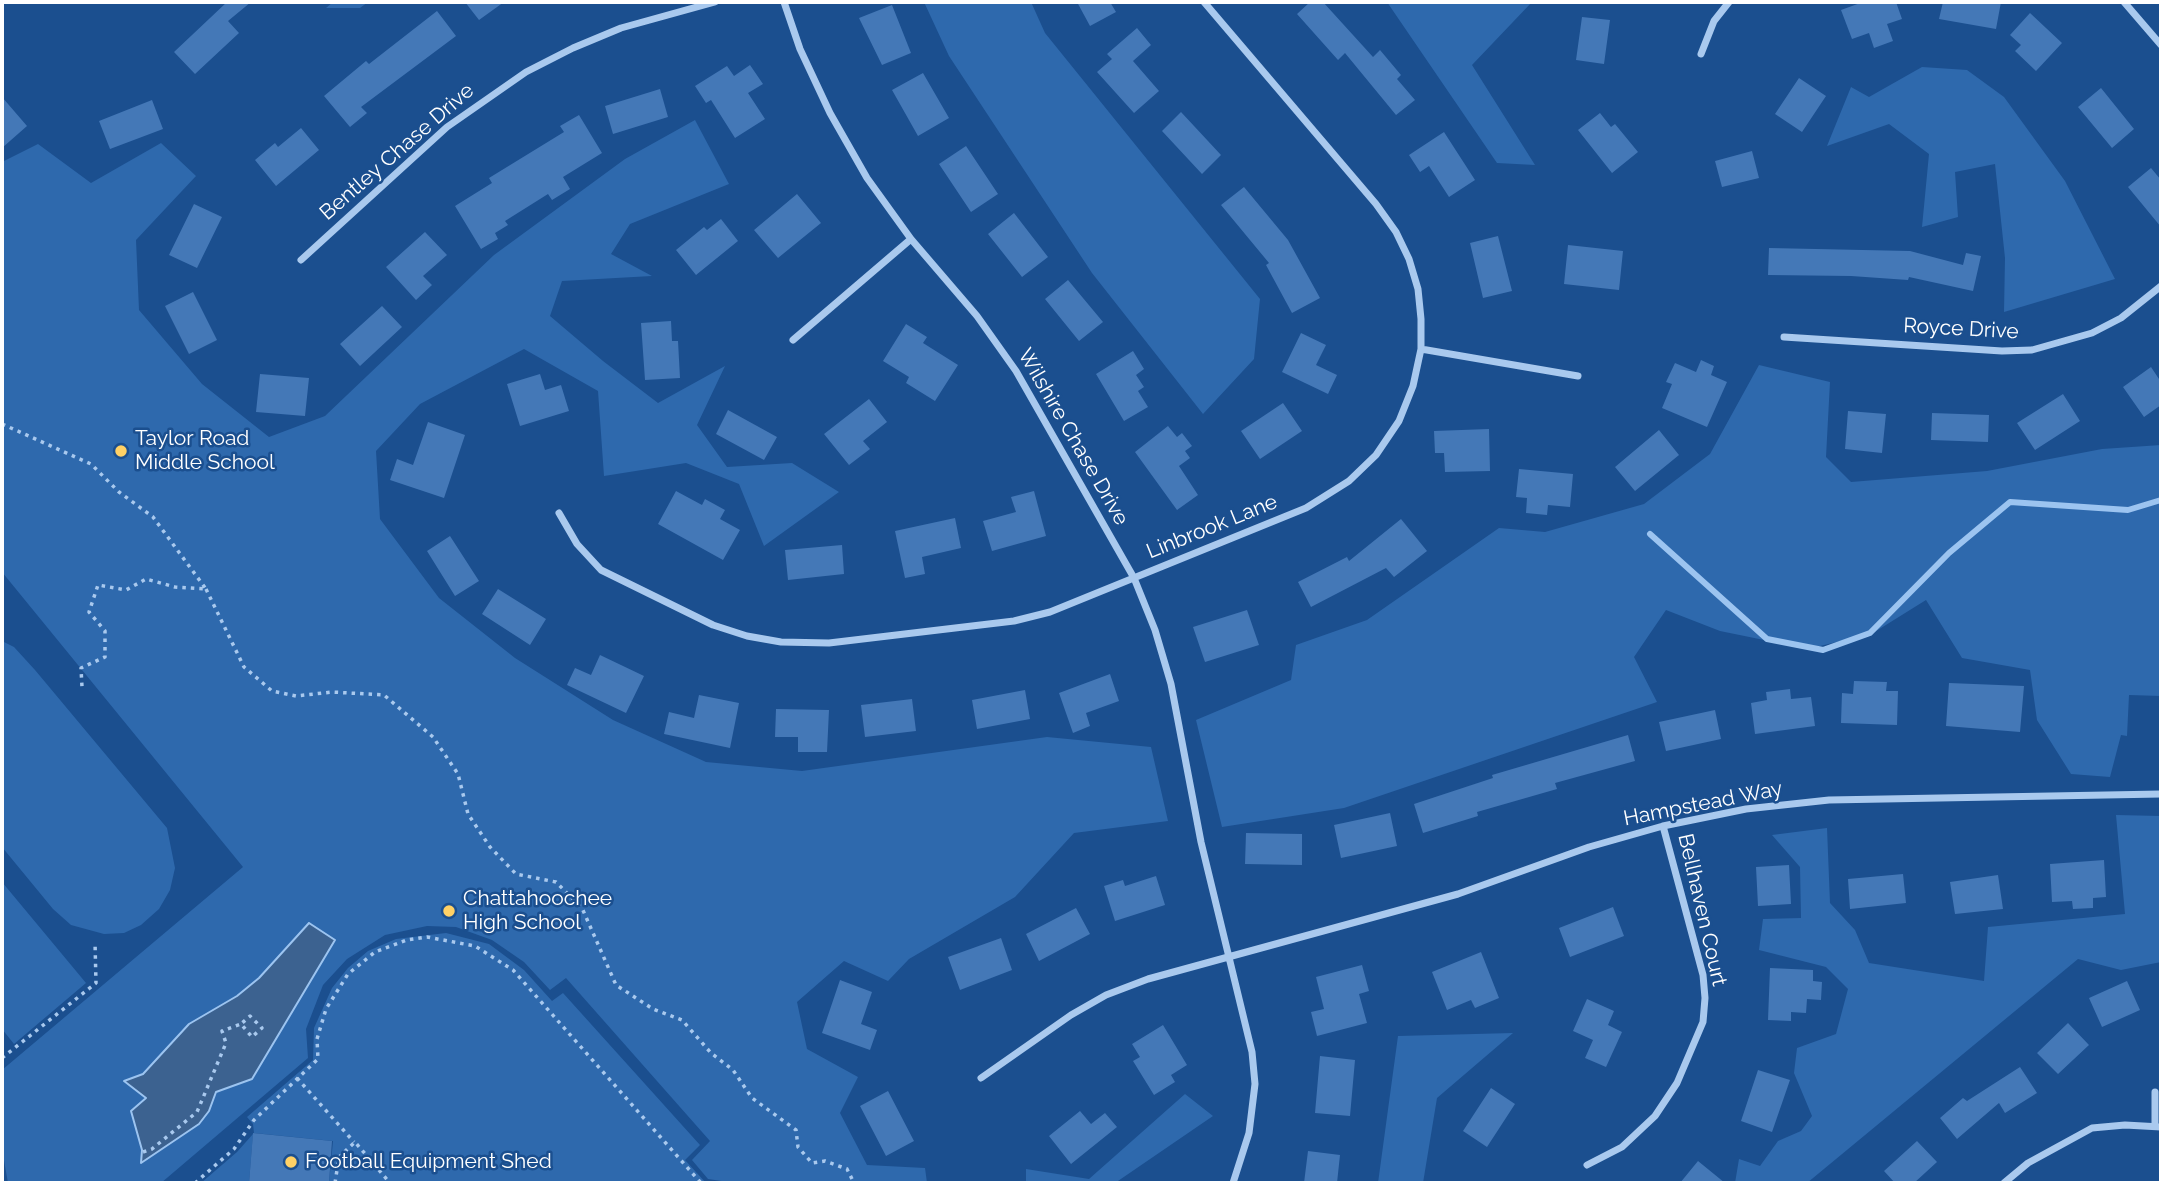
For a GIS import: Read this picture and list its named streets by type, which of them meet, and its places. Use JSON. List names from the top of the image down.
{
  "streets": {
    "street": [
      "Bentley Chase Drive",
      "Royce Drive",
      "Wilshire Chase Drive",
      "Linbrook Lane",
      "Hampstead Way",
      "Bellhaven Court"
    ]
  },
  "crossings": [
    ["Wilshire Chase Drive", "Linbrook Lane"],
    ["Wilshire Chase Drive", "Hampstead Way"],
    ["Hampstead Way", "Bellhaven Court"]
  ],
  "places": ["Taylor Road Middle School", "Chattahoochee High School", "Football Equipment Shed"]
}
